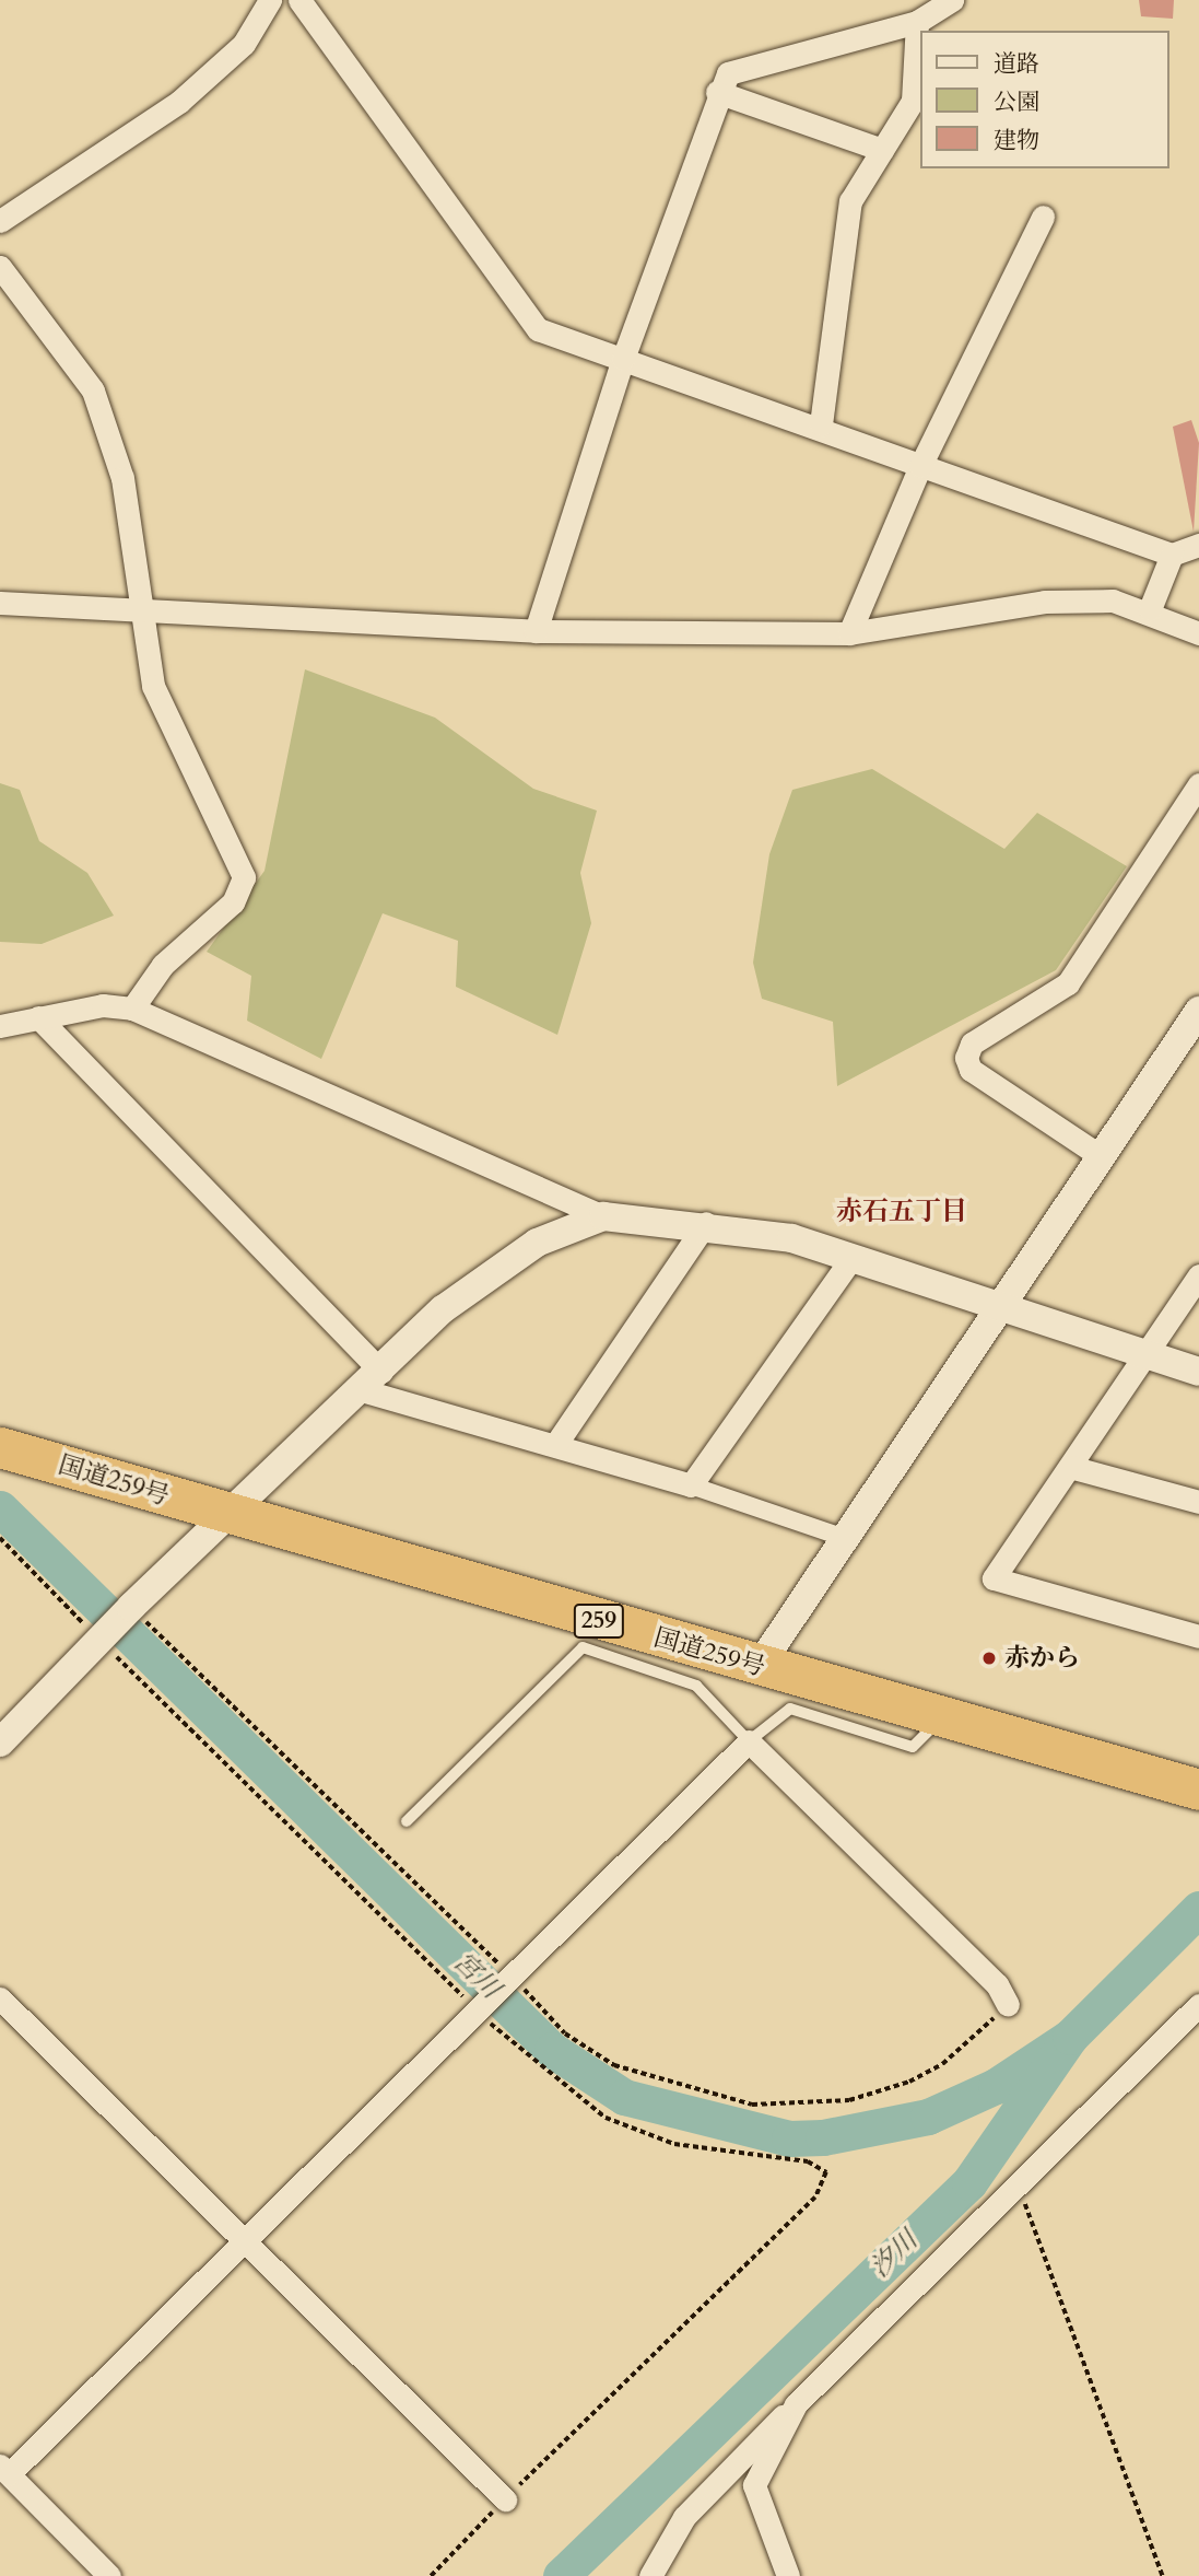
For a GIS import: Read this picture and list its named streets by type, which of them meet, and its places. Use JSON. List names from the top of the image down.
{
  "streets": {
    "highway": ["国道259号", "259"]
  },
  "districts": ["赤石五丁目"],
  "water": ["宮川", "汐川"],
  "places": ["赤から"],
  "legend": ["道路", "公園", "建物"]
}
